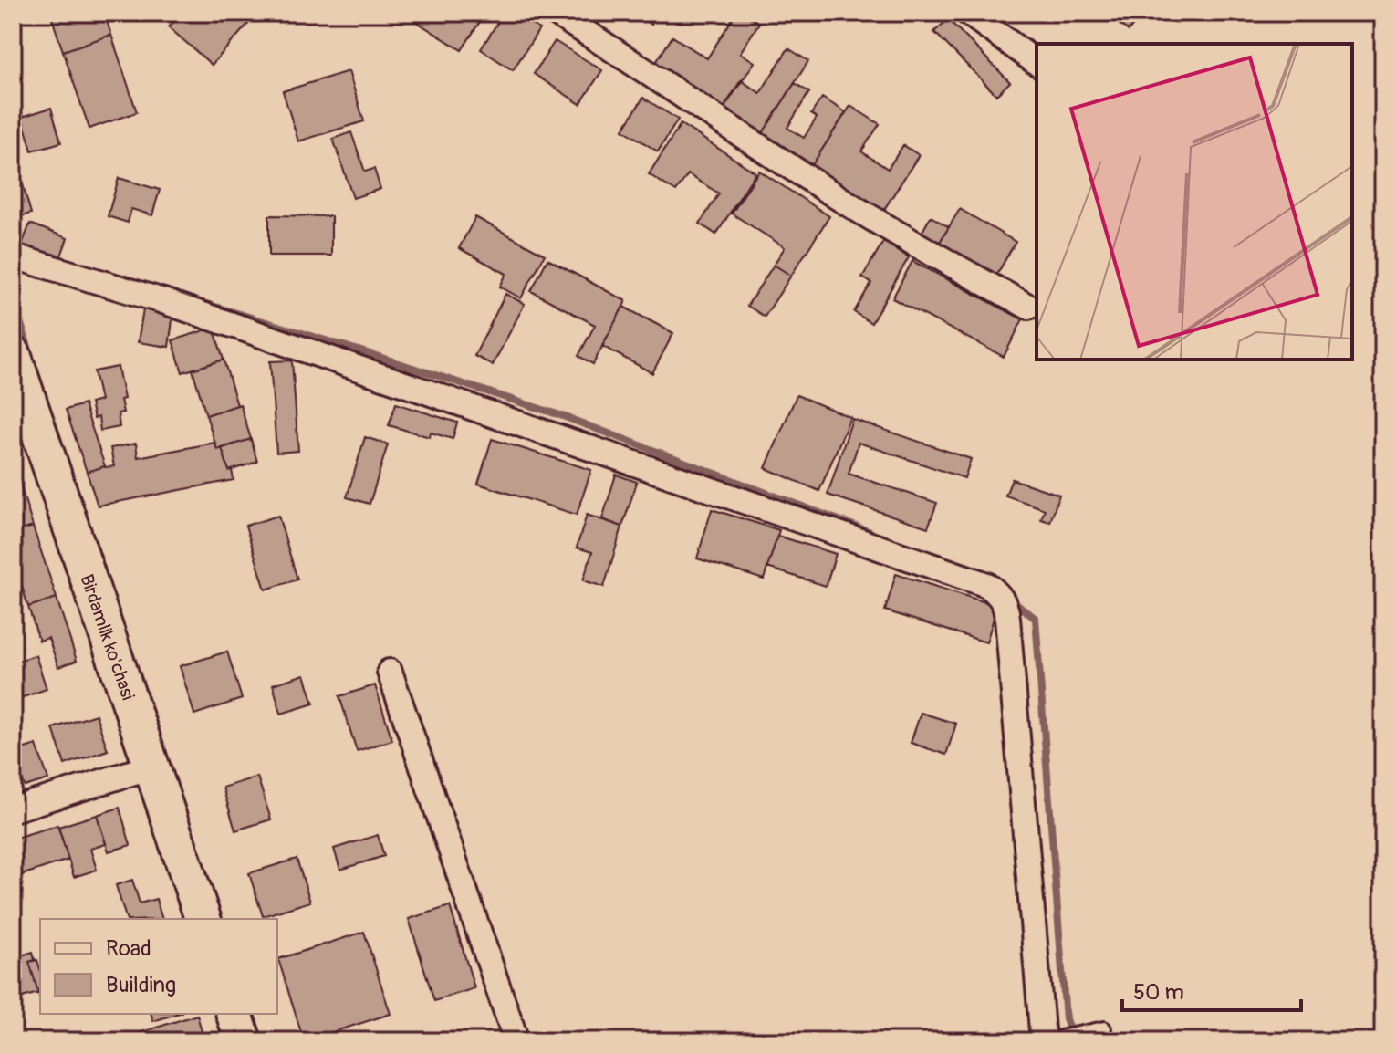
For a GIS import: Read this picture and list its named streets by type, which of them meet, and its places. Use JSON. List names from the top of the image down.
{
  "streets": {
    "street": ["Birdamlik ko'chasi"]
  },
  "legend": ["Road", "Building"],
  "scale_bar": "50 m"
}
